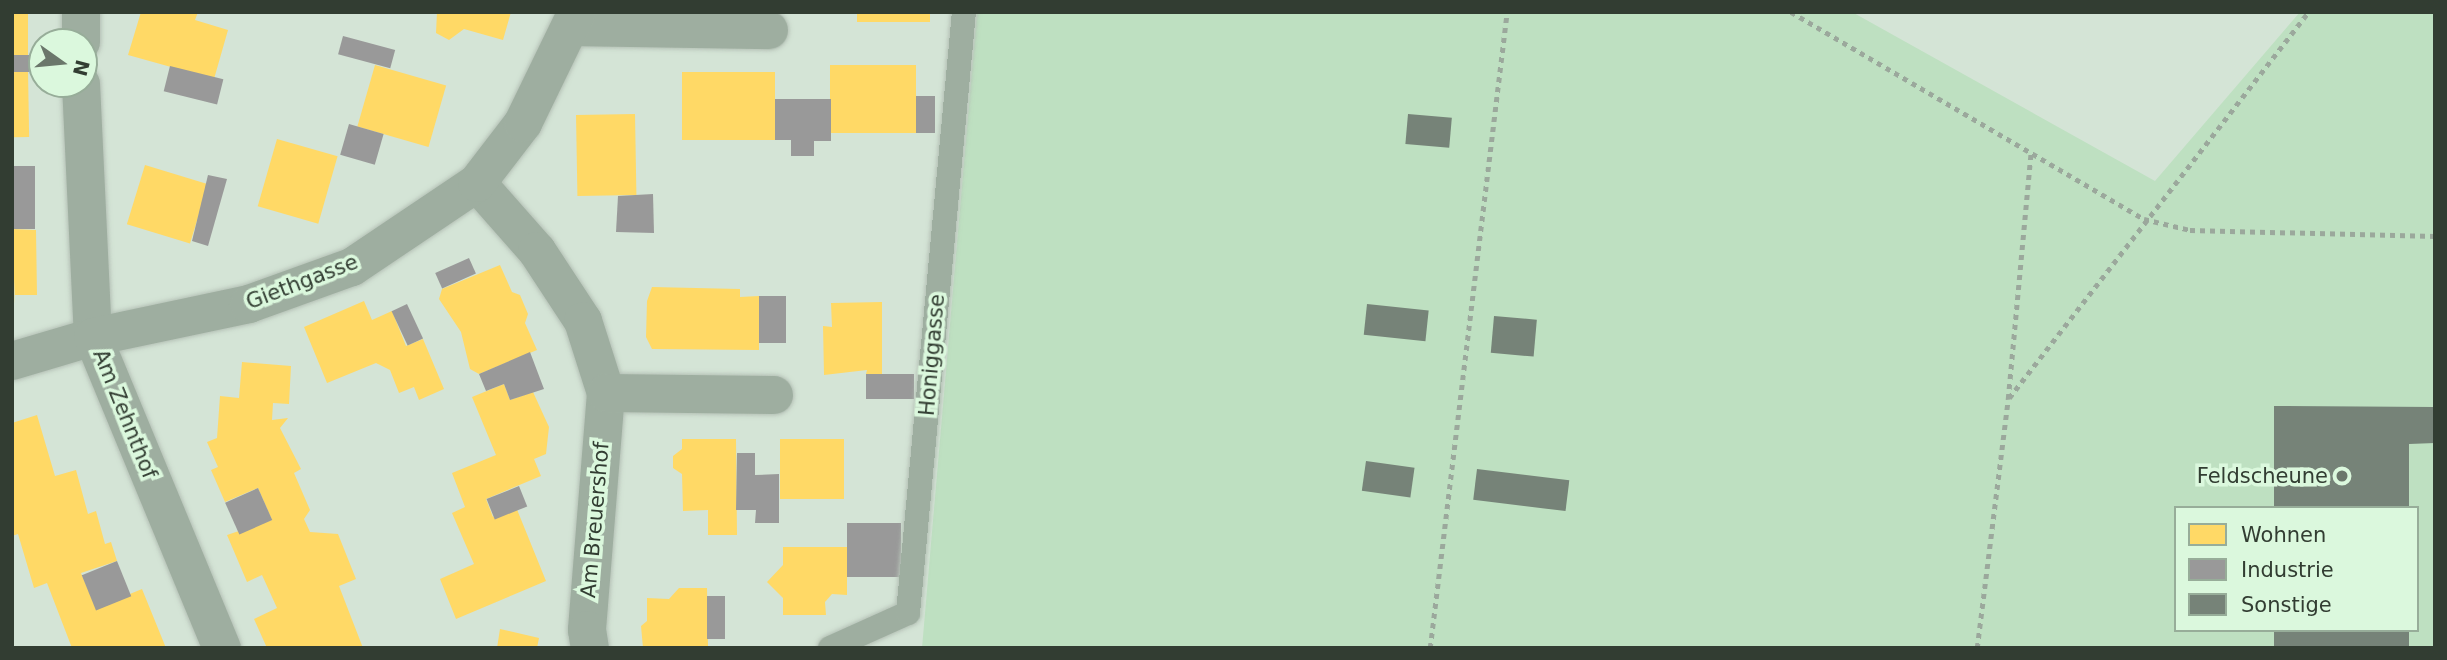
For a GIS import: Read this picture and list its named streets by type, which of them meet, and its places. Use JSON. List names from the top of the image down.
{
  "streets": {
    "street": ["Giethgasse", "Am Zehnthof", "Am Breuershof"],
    "lane": ["Honiggasse"]
  },
  "crossings": [
    ["Giethgasse", "Am Zehnthof"],
    ["Giethgasse", "Am Breuershof"]
  ],
  "places": ["Feldscheune"],
  "legend": ["Wohnen", "Industrie", "Sonstige"],
  "north": "right"
}
